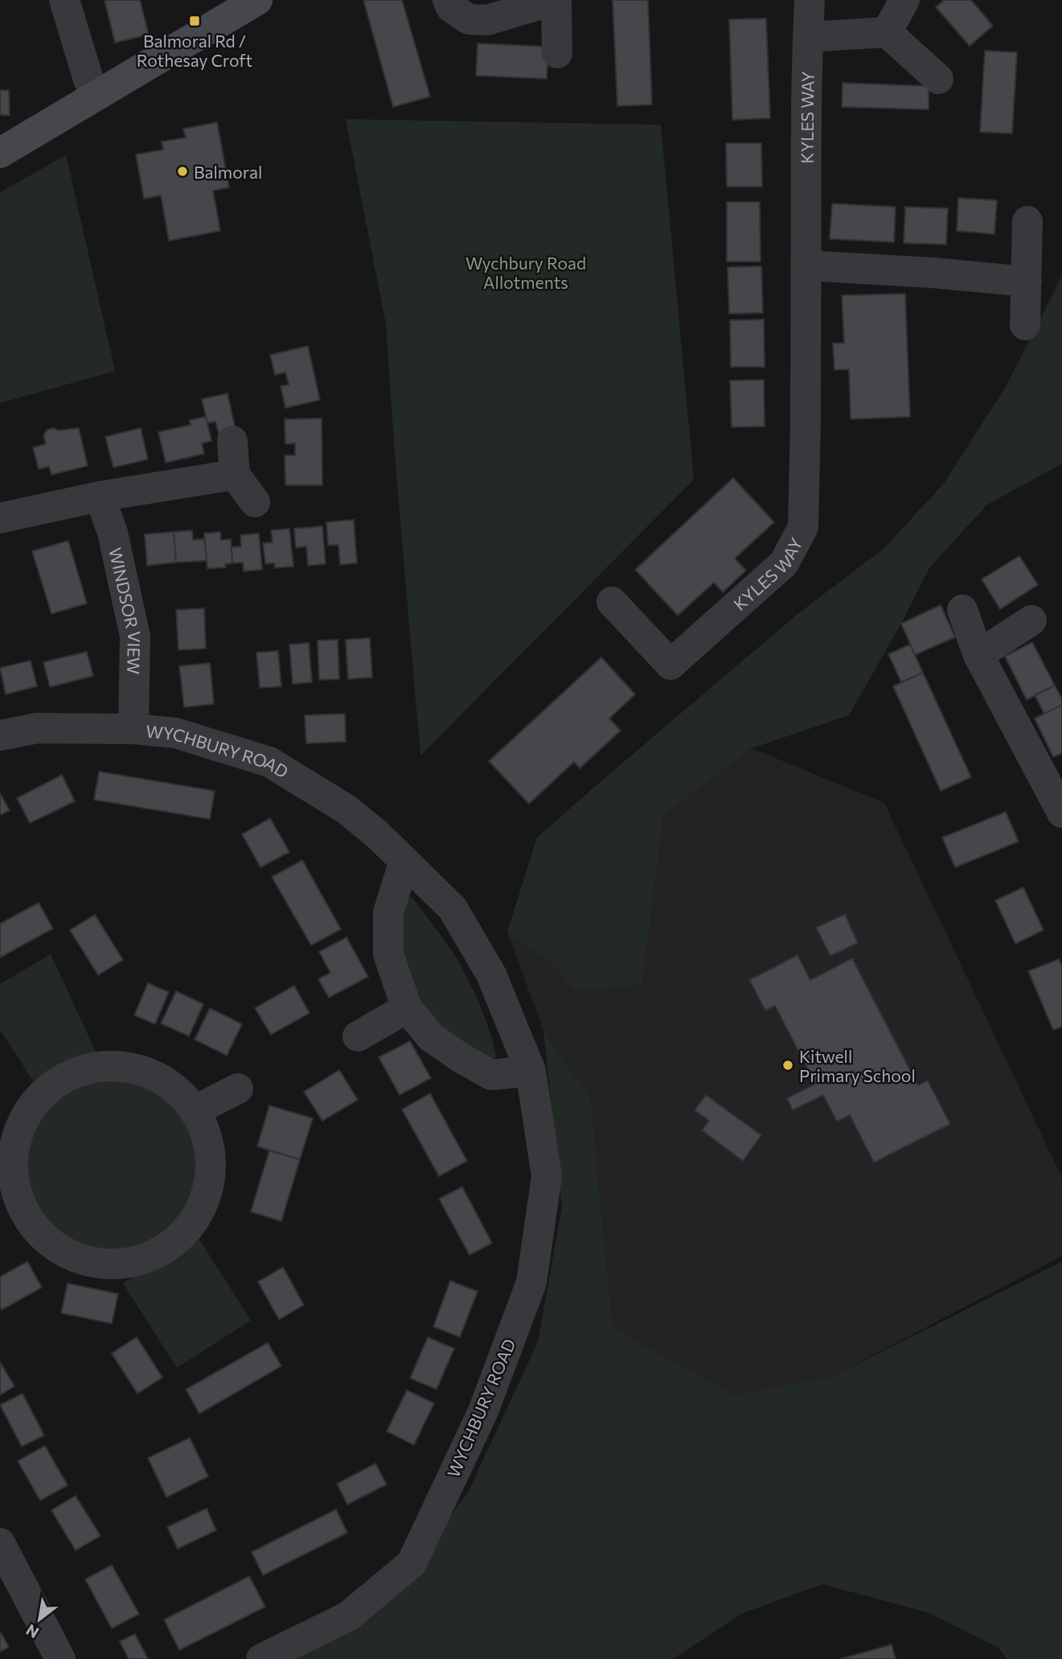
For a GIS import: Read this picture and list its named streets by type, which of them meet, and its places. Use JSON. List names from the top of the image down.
{
  "streets": {
    "street": ["KYLES WAY", "WINDSOR VIEW", "WYCHBURY ROAD"]
  },
  "crossings": [
    ["WINDSOR VIEW", "WYCHBURY ROAD"]
  ],
  "parks": ["Wychbury Road Allotments"],
  "places": {
    "transit": ["Balmoral Rd / Rothesay Croft"],
    "other": ["Balmoral", "Kitwell Primary School"]
  },
  "north": "bottom left"
}
